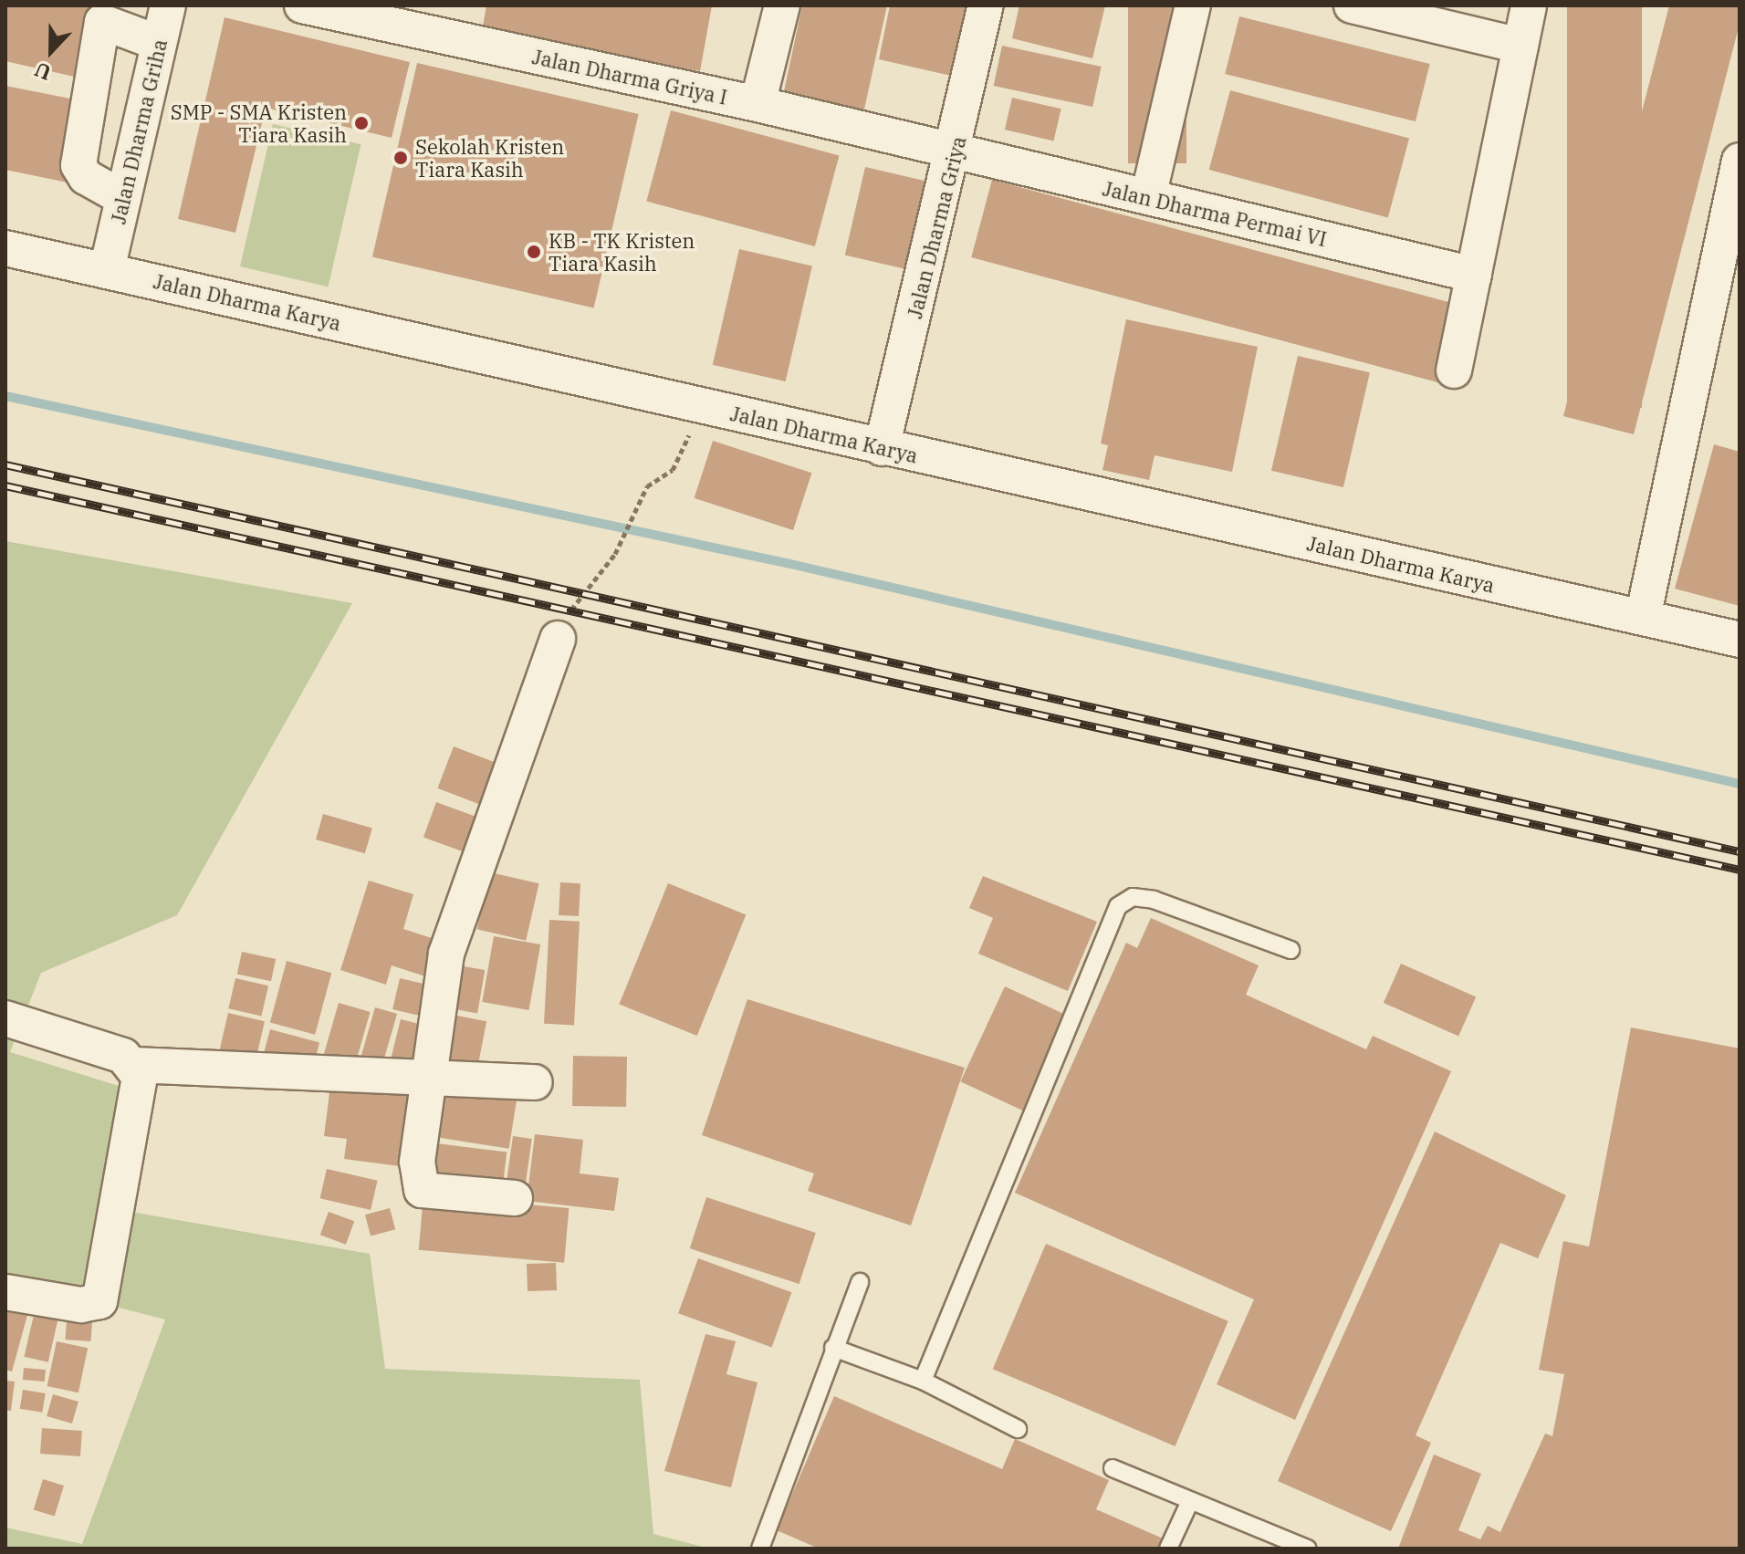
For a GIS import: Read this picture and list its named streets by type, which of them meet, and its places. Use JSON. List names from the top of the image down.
{
  "streets": {
    "street": [
      "Jalan Dharma Griya I",
      "Jalan Dharma Griha",
      "Jalan Dharma Permai VI",
      "Jalan Dharma Griya",
      "Jalan Dharma Karya"
    ]
  },
  "crossings": [
    ["Jalan Dharma Griya I", "Jalan Dharma Permai VI"],
    ["Jalan Dharma Griya I", "Jalan Dharma Griya"],
    ["Jalan Dharma Griha", "Jalan Dharma Karya"],
    ["Jalan Dharma Permai VI", "Jalan Dharma Griya"],
    ["Jalan Dharma Griya", "Jalan Dharma Karya"]
  ],
  "places": ["SMP - SMA Kristen Tiara Kasih", "Sekolah Kristen Tiara Kasih", "KB - TK Kristen Tiara Kasih"],
  "north": "bottom"
}
